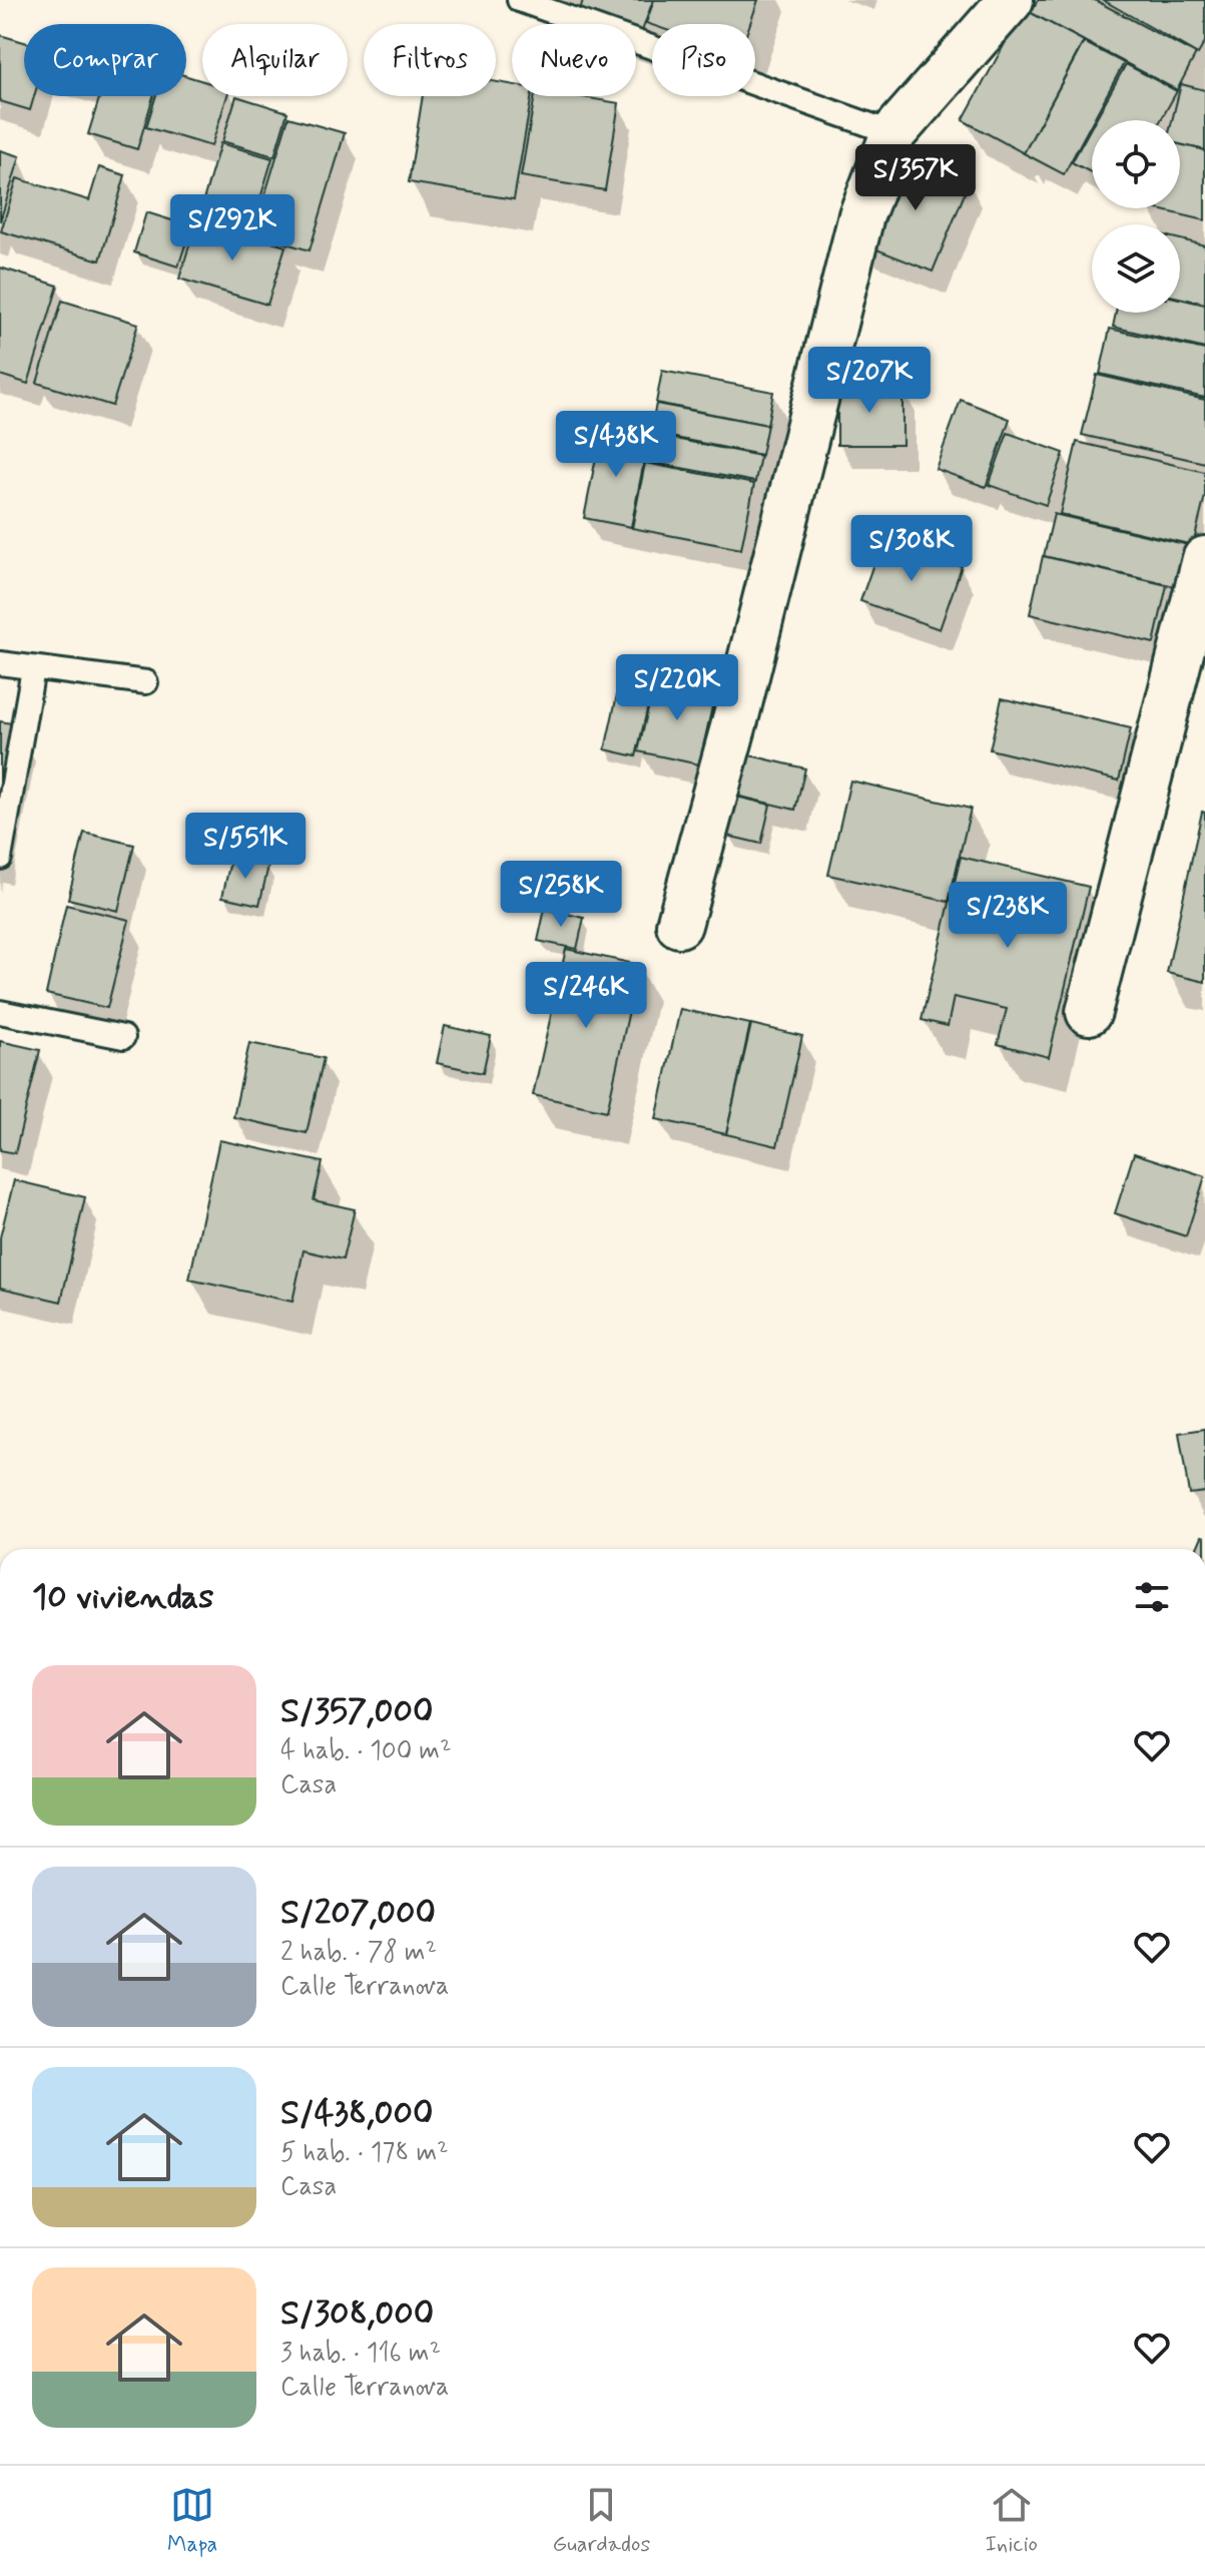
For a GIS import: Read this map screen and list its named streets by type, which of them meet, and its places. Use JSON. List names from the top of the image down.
{
  "page": {
    "chip": [
      "Comprar",
      "Alquilar",
      "Filtros",
      "Nuevo",
      "Piso"
    ],
    "price": [
      "S/357K",
      "S/292K",
      "S/207K",
      "S/438K",
      "S/308K",
      "S/220K",
      "S/551K",
      "S/258K",
      "S/238K",
      "S/246K"
    ],
    "heading": "10 viviendas",
    "list": [
      {
        "name": "S/357,000",
        "note": "4 hab. · 100 m² · Casa"
      },
      {
        "name": "S/207,000",
        "note": "2 hab. · 78 m² · Calle Terranova"
      },
      {
        "name": "S/438,000",
        "note": "5 hab. · 178 m² · Casa"
      },
      {
        "name": "S/308,000",
        "note": "3 hab. · 116 m² · Calle Terranova"
      }
    ],
    "tabs": ["Mapa", "Guardados", "Inicio"]
  }
}
